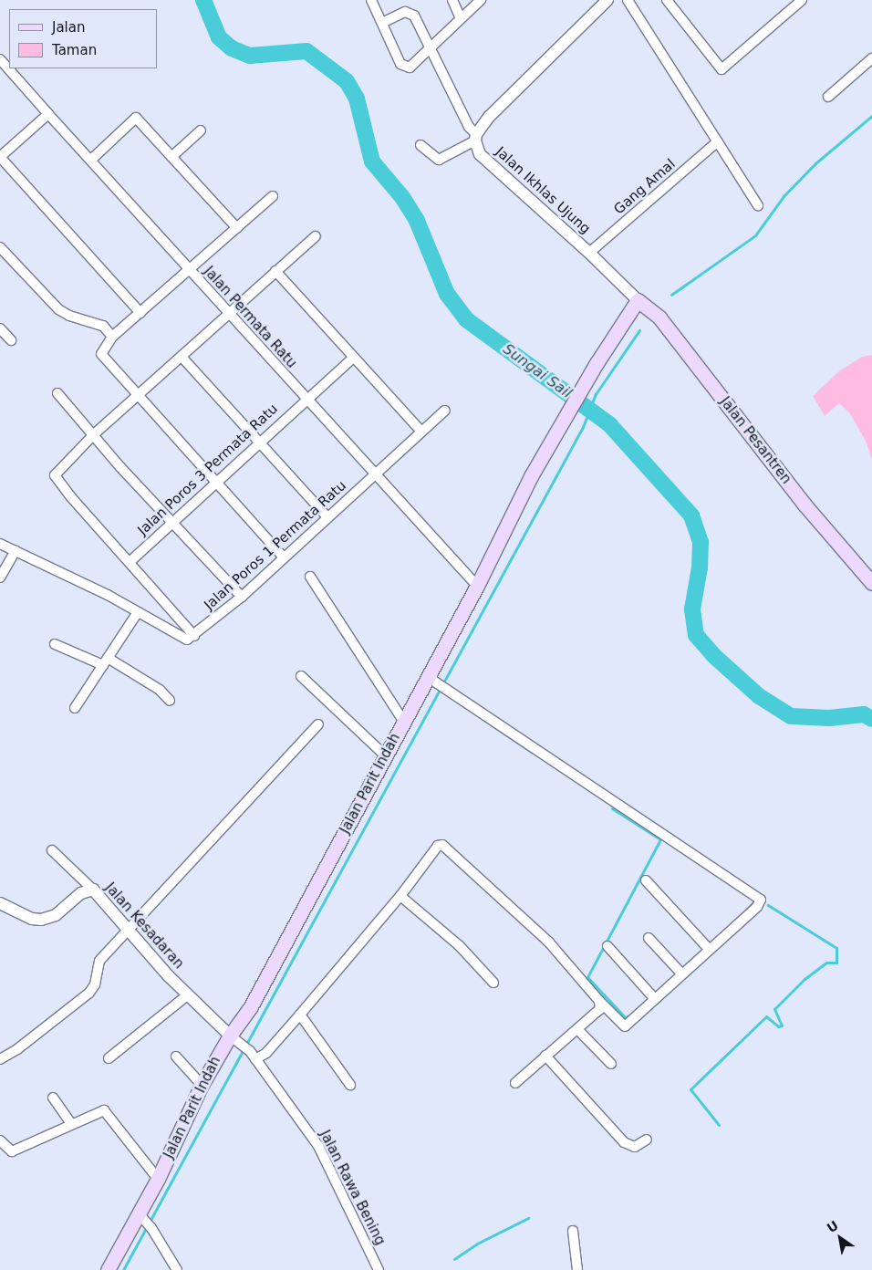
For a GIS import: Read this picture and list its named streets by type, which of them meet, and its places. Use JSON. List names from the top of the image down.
{
  "streets": {
    "main road": ["Jalan Pesantren", "Jalan Parit Indah"],
    "street": [
      "Gang Amal",
      "Jalan Ikhlas Ujung",
      "Jalan Permata Ratu",
      "Jalan Poros 3 Permata Ratu",
      "Jalan Poros 1 Permata Ratu",
      "Jalan Kesadaran",
      "Jalan Rawa Bening"
    ]
  },
  "crossings": [
    ["Gang Amal", "Jalan Ikhlas Ujung"],
    ["Jalan Ikhlas Ujung", "Jalan Pesantren"],
    ["Jalan Ikhlas Ujung", "Jalan Parit Indah"],
    ["Jalan Permata Ratu", "Jalan Poros 3 Permata Ratu"],
    ["Jalan Permata Ratu", "Jalan Poros 1 Permata Ratu"],
    ["Jalan Permata Ratu", "Jalan Parit Indah"],
    ["Jalan Pesantren", "Jalan Parit Indah"],
    ["Jalan Parit Indah", "Jalan Kesadaran"],
    ["Jalan Parit Indah", "Jalan Rawa Bening"],
    ["Jalan Kesadaran", "Jalan Rawa Bening"]
  ],
  "water": ["Sungai Sail"],
  "legend": ["Jalan", "Taman"],
  "north": "top left"
}
